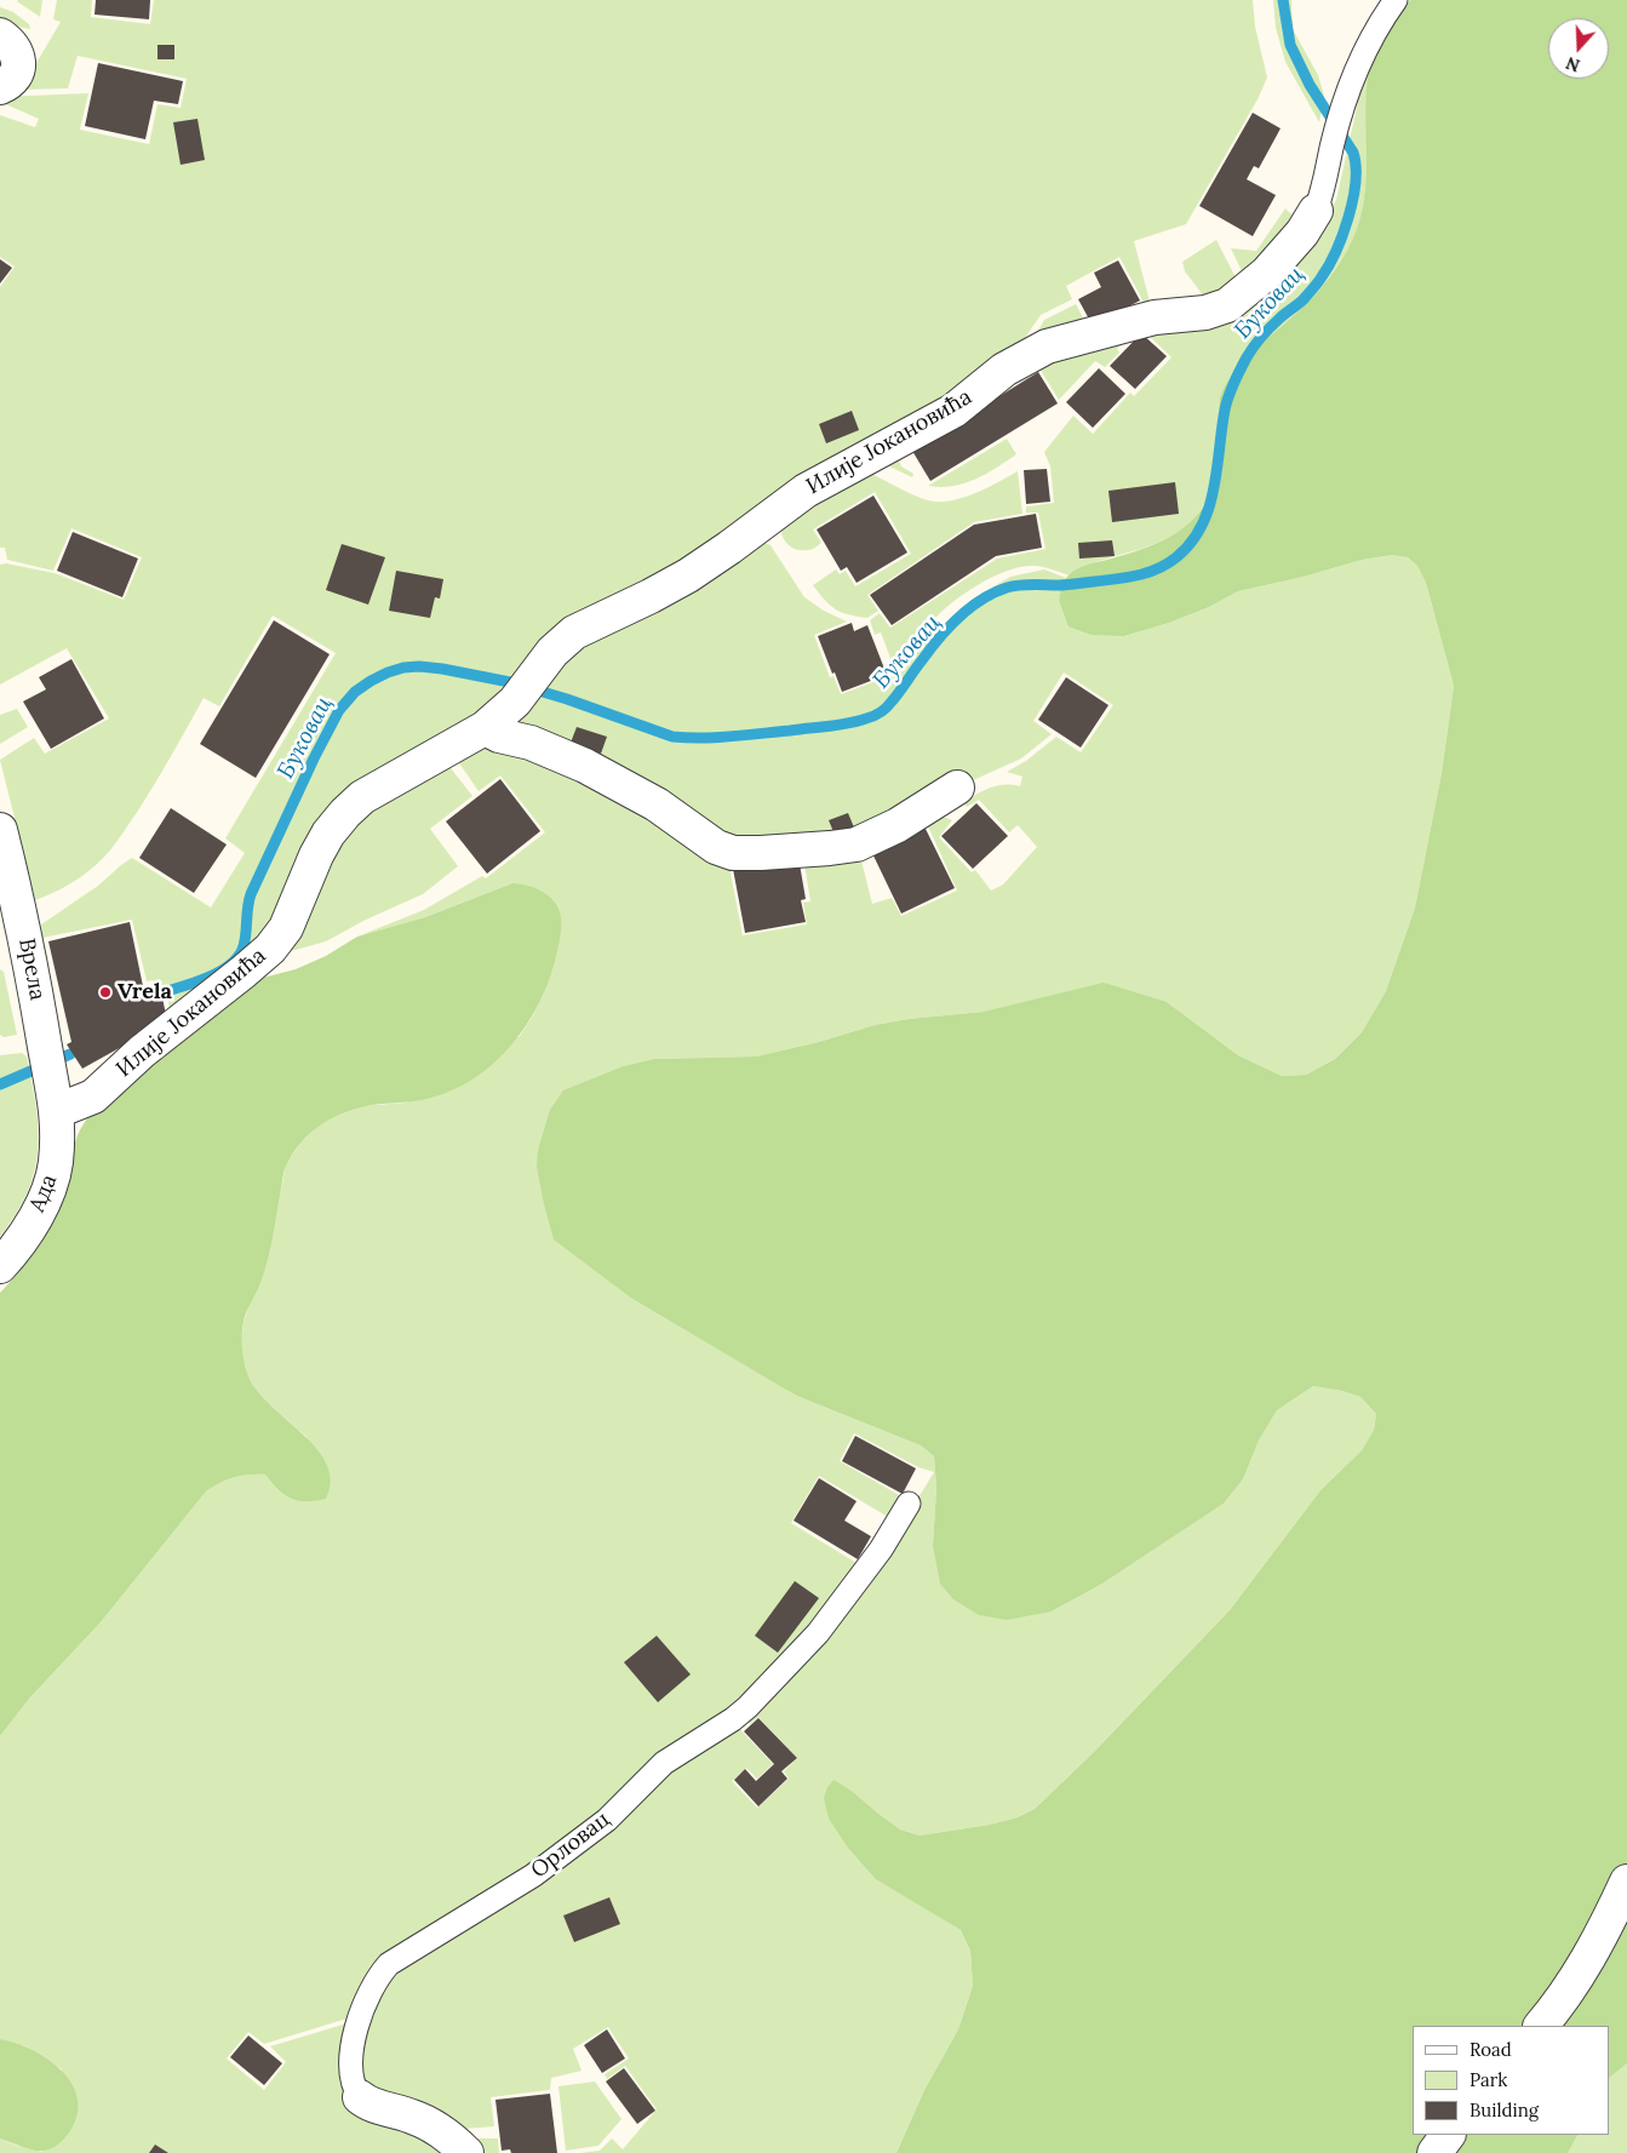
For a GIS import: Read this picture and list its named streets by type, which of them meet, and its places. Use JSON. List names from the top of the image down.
{
  "streets": {
    "street": [
      "Илије Јокановића",
      "Врела",
      "Ада",
      "Орловац"
    ]
  },
  "crossings": [
    ["Илије Јокановића", "Врела"],
    ["Илије Јокановића", "Ада"],
    ["Врела", "Ада"]
  ],
  "water": ["Буковац"],
  "places": ["Vrela"],
  "legend": ["Road", "Park", "Building"],
  "north": "bottom"
}
